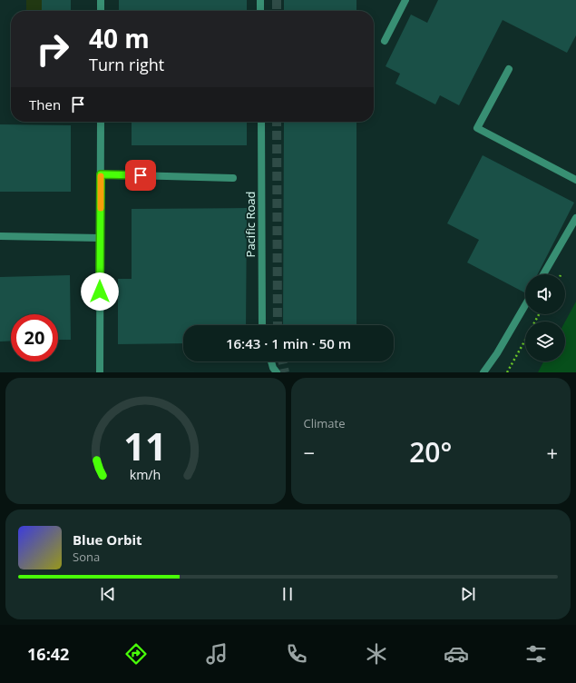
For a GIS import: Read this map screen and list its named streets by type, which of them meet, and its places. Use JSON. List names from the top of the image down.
{
  "streets": {
    "street": ["Pacific Road"]
  },
  "page": {
    "turn": ["40 m", "Turn right"],
    "then": "Then",
    "limit": "20",
    "trip": "16:43 · 1 min · 50 m",
    "tile": "Climate",
    "heat": ["−", "20°", "+"],
    "song": ["Blue Orbit", "Sona"],
    "tabs": "16:42",
    "gauge": ["11", "km/h"]
  }
}
